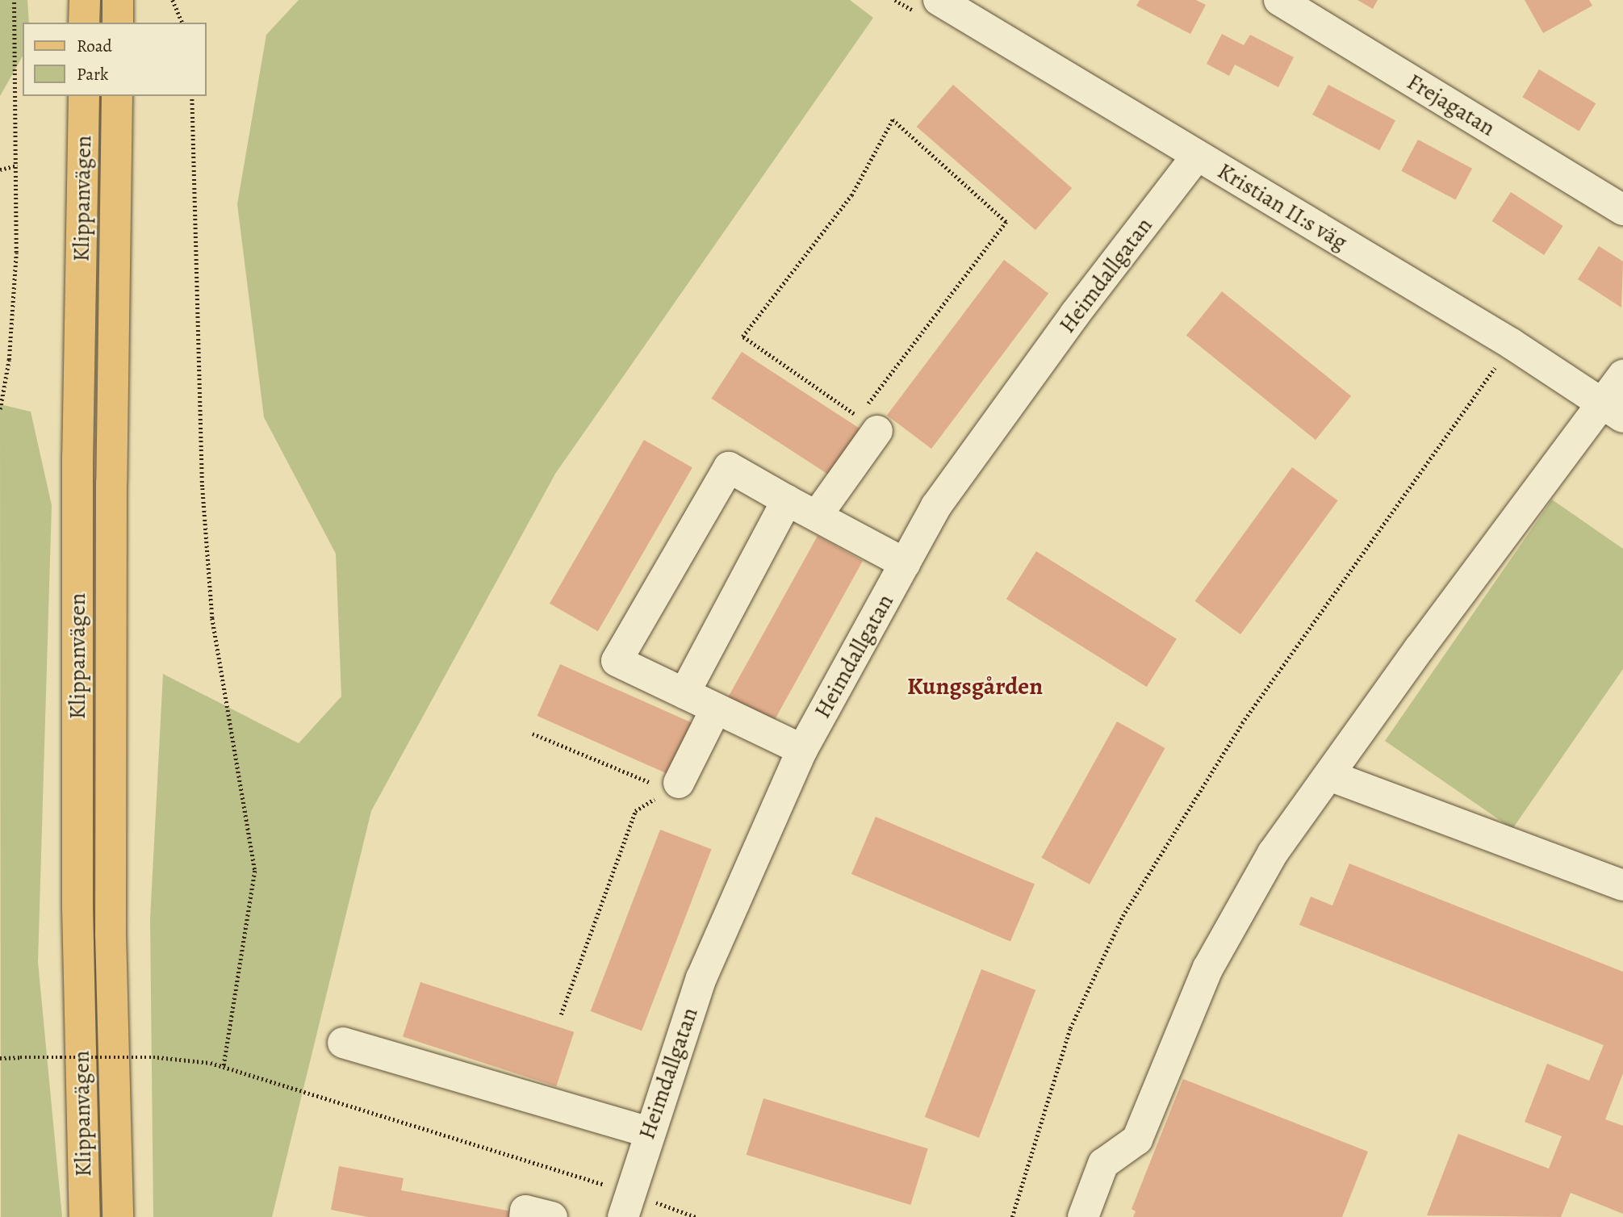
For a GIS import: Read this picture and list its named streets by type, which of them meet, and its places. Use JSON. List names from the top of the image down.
{
  "streets": {
    "main road": ["Klippanvägen"],
    "street": ["Frejagatan", "Kristian II:s väg", "Heimdallgatan"]
  },
  "crossings": [
    ["Kristian II:s väg", "Heimdallgatan"]
  ],
  "districts": ["Kungsgården"],
  "legend": ["Road", "Park"]
}
